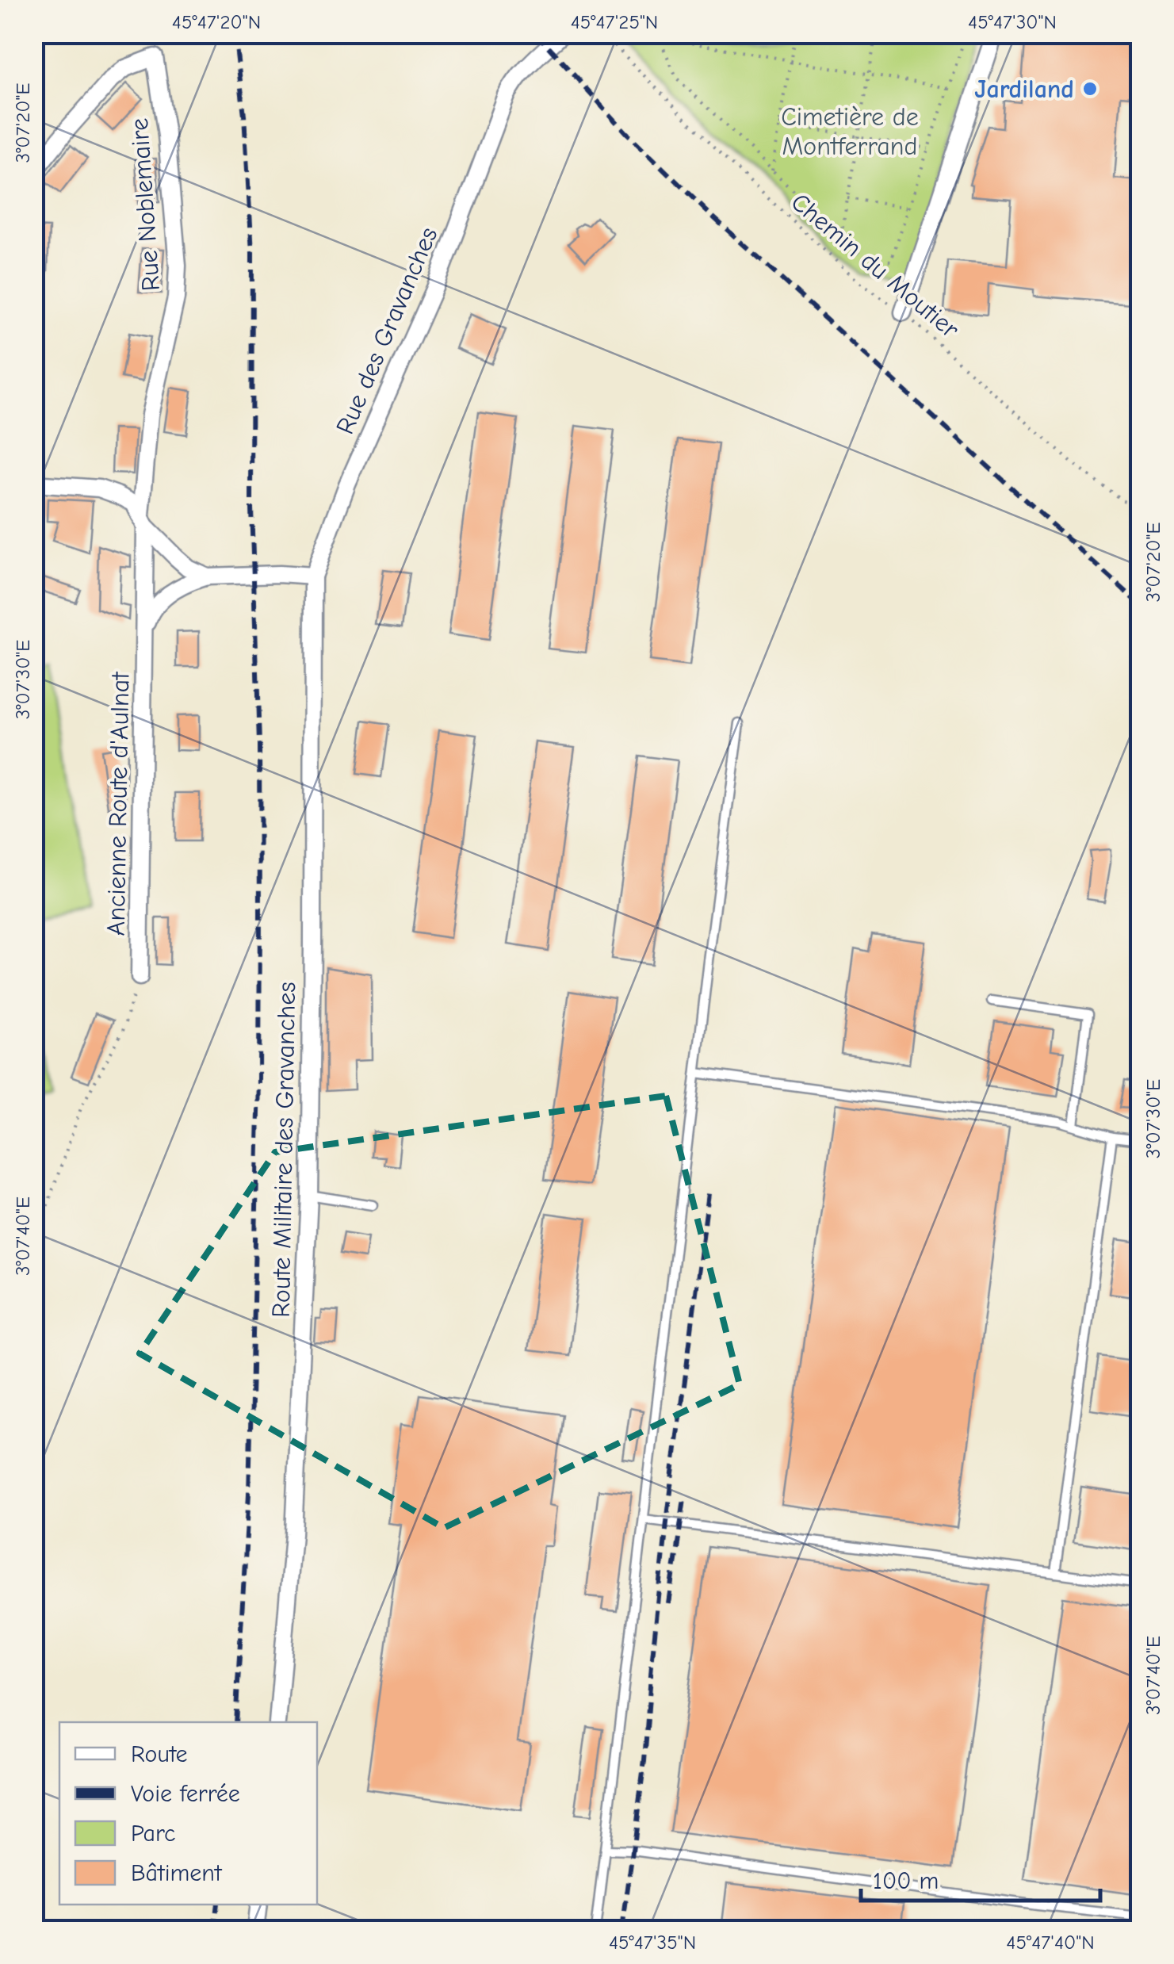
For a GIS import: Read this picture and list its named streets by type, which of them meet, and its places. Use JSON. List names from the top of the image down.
{
  "streets": {
    "street": [
      "Rue Noblemaire",
      "Rue des Gravanches",
      "Ancienne Route d'Aulnat",
      "Route Militaire des Gravanches"
    ],
    "path": ["Chemin du Moutier"]
  },
  "crossings": [
    ["Rue Noblemaire", "Ancienne Route d'Aulnat"],
    ["Rue des Gravanches", "Route Militaire des Gravanches"]
  ],
  "parks": ["Cimetière de Montferrand"],
  "places": ["Jardiland"],
  "legend": [
    "Route",
    "Voie ferrée",
    "Parc",
    "Bâtiment"
  ],
  "scale_bar": "100 m",
  "coordinates": [
    "45°47'20\"N",
    "45°47'25\"N",
    "45°47'30\"N",
    "3°07'20\"E",
    "3°07'30\"E",
    "3°07'40\"E",
    "45°47'35\"N",
    "45°47'40\"N"
  ]
}
